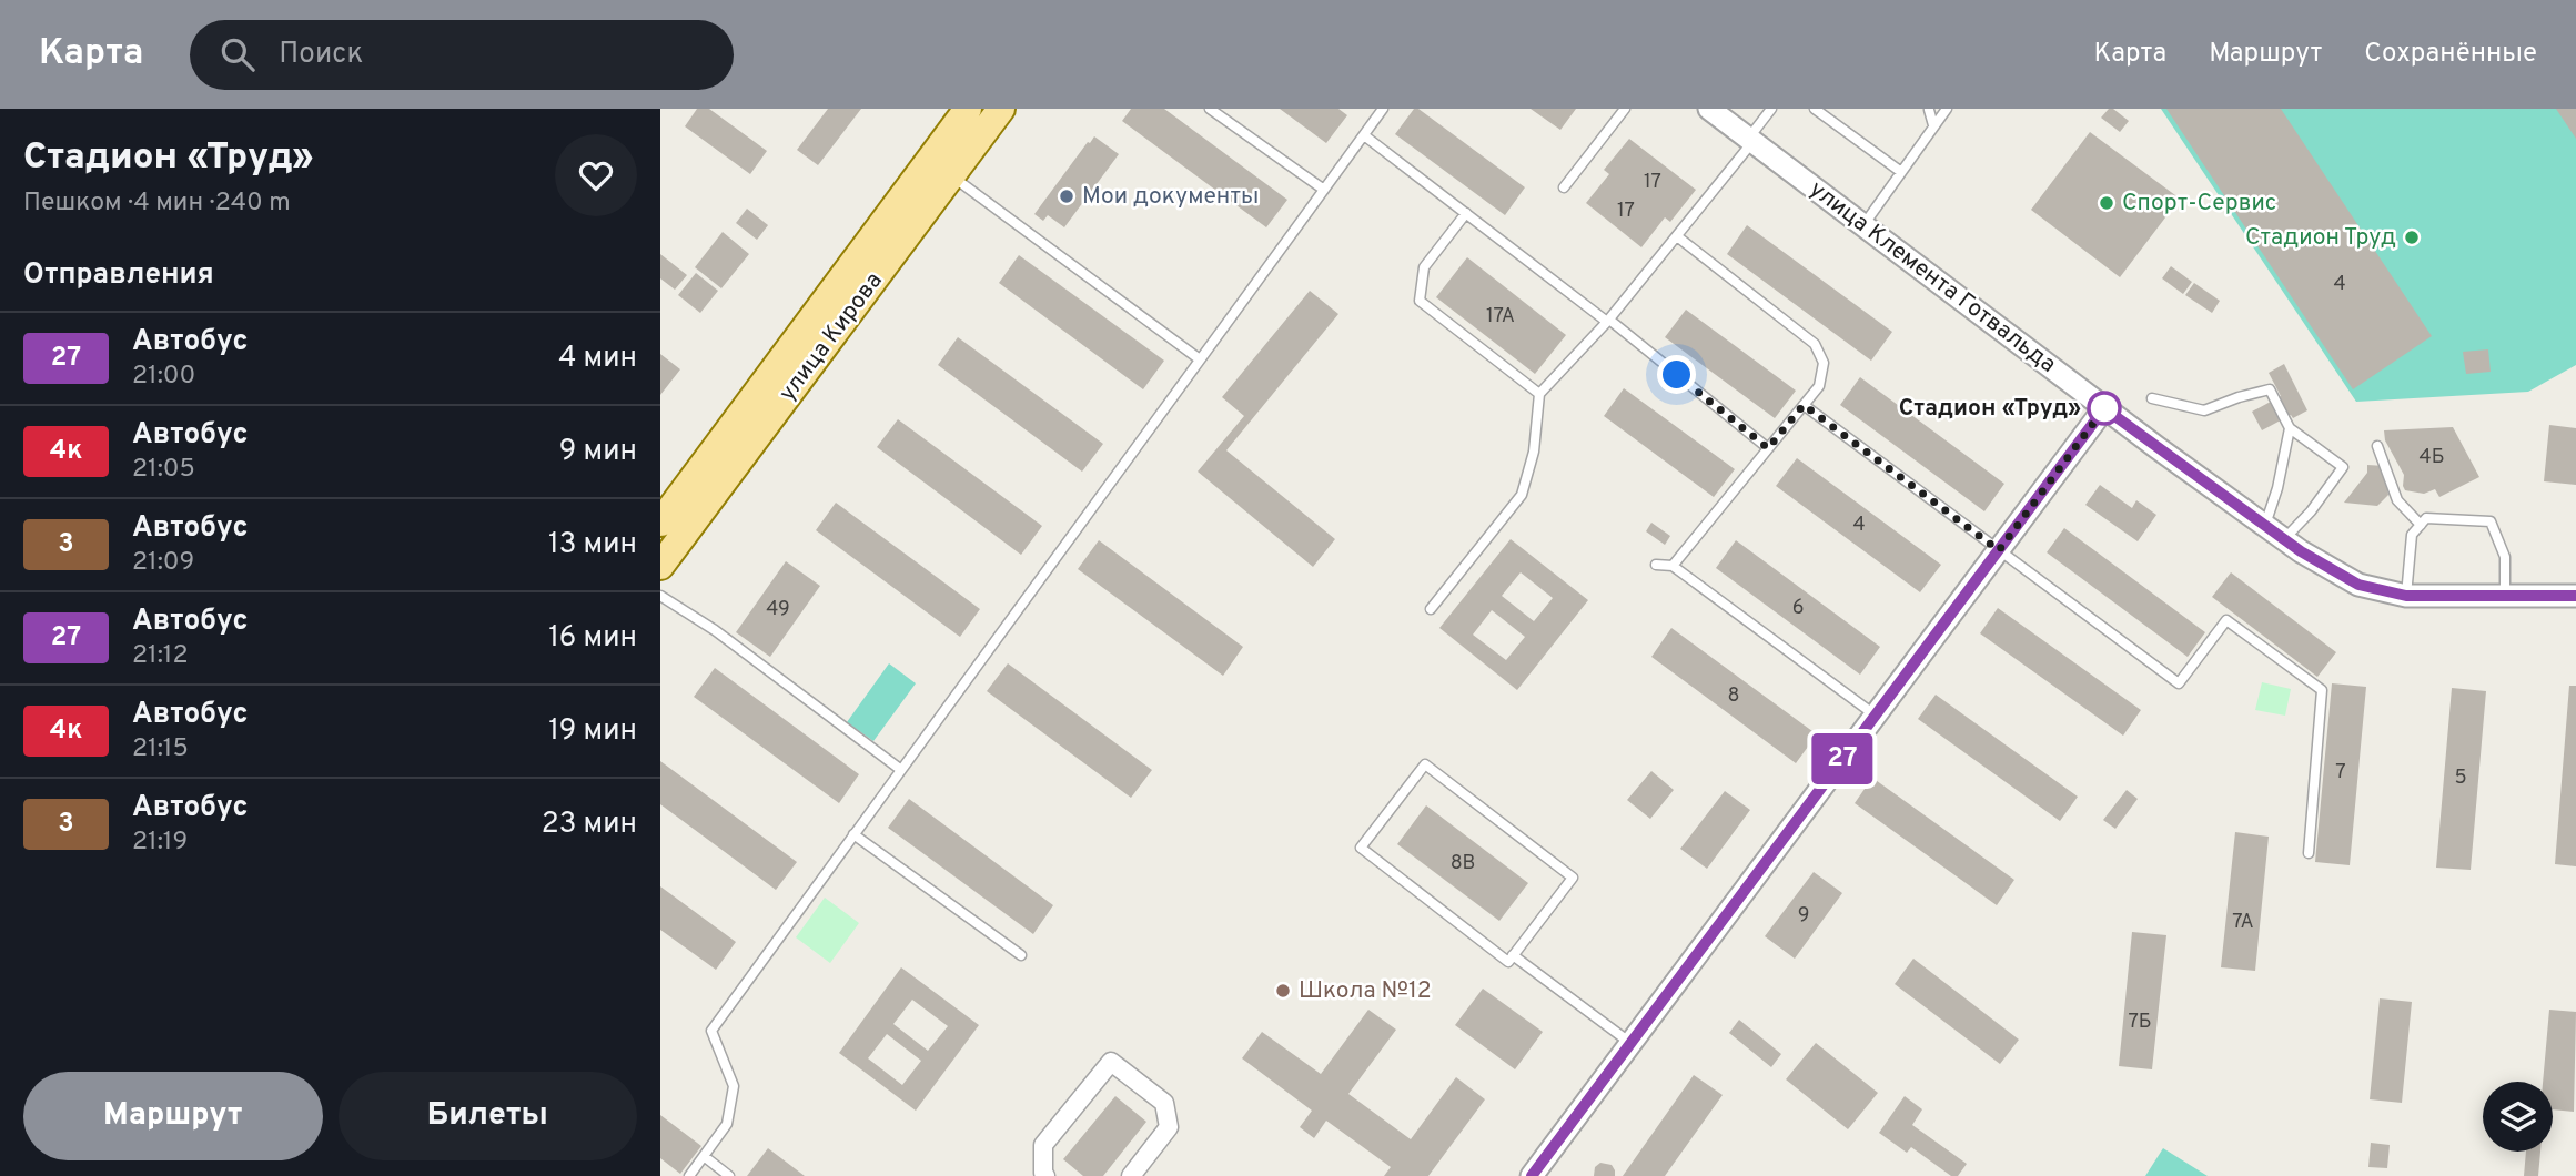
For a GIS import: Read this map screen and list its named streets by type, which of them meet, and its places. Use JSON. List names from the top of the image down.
{
  "streets": {
    "main road": ["улица Кирова"],
    "street": ["улица Клемента Готвальда"]
  },
  "places": [
    "Мои документы",
    "Спорт-Сервис",
    "Стадион Труд",
    "Стадион «Труд»",
    "Школа №12"
  ],
  "lines": ["bus line 27"],
  "house_numbers": [
    "17",
    "17",
    "4",
    "17А",
    "4Б",
    "4",
    "6",
    "49",
    "8",
    "7",
    "5",
    "8В",
    "9",
    "7А",
    "7Б"
  ],
  "page": {
    "header": "Карта",
    "search": "Поиск",
    "nav": ["Карта", "Маршрут", "Сохранённые"],
    "heading": [
      ["Стадион «Труд»", "Пешком · 4 мин · 240 m"],
      "Отправления"
    ],
    "on_map": "27",
    "list": [
      {
        "mark": "27",
        "name": "Автобус",
        "note": "21:00",
        "value": "4 мин"
      },
      {
        "mark": "4к",
        "name": "Автобус",
        "note": "21:05",
        "value": "9 мин"
      },
      {
        "mark": "3",
        "name": "Автобус",
        "note": "21:09",
        "value": "13 мин"
      },
      {
        "mark": "27",
        "name": "Автобус",
        "note": "21:12",
        "value": "16 мин"
      },
      {
        "mark": "4к",
        "name": "Автобус",
        "note": "21:15",
        "value": "19 мин"
      },
      {
        "mark": "3",
        "name": "Автобус",
        "note": "21:19",
        "value": "23 мин"
      }
    ],
    "buttons": ["Маршрут", "Билеты"]
  }
}
